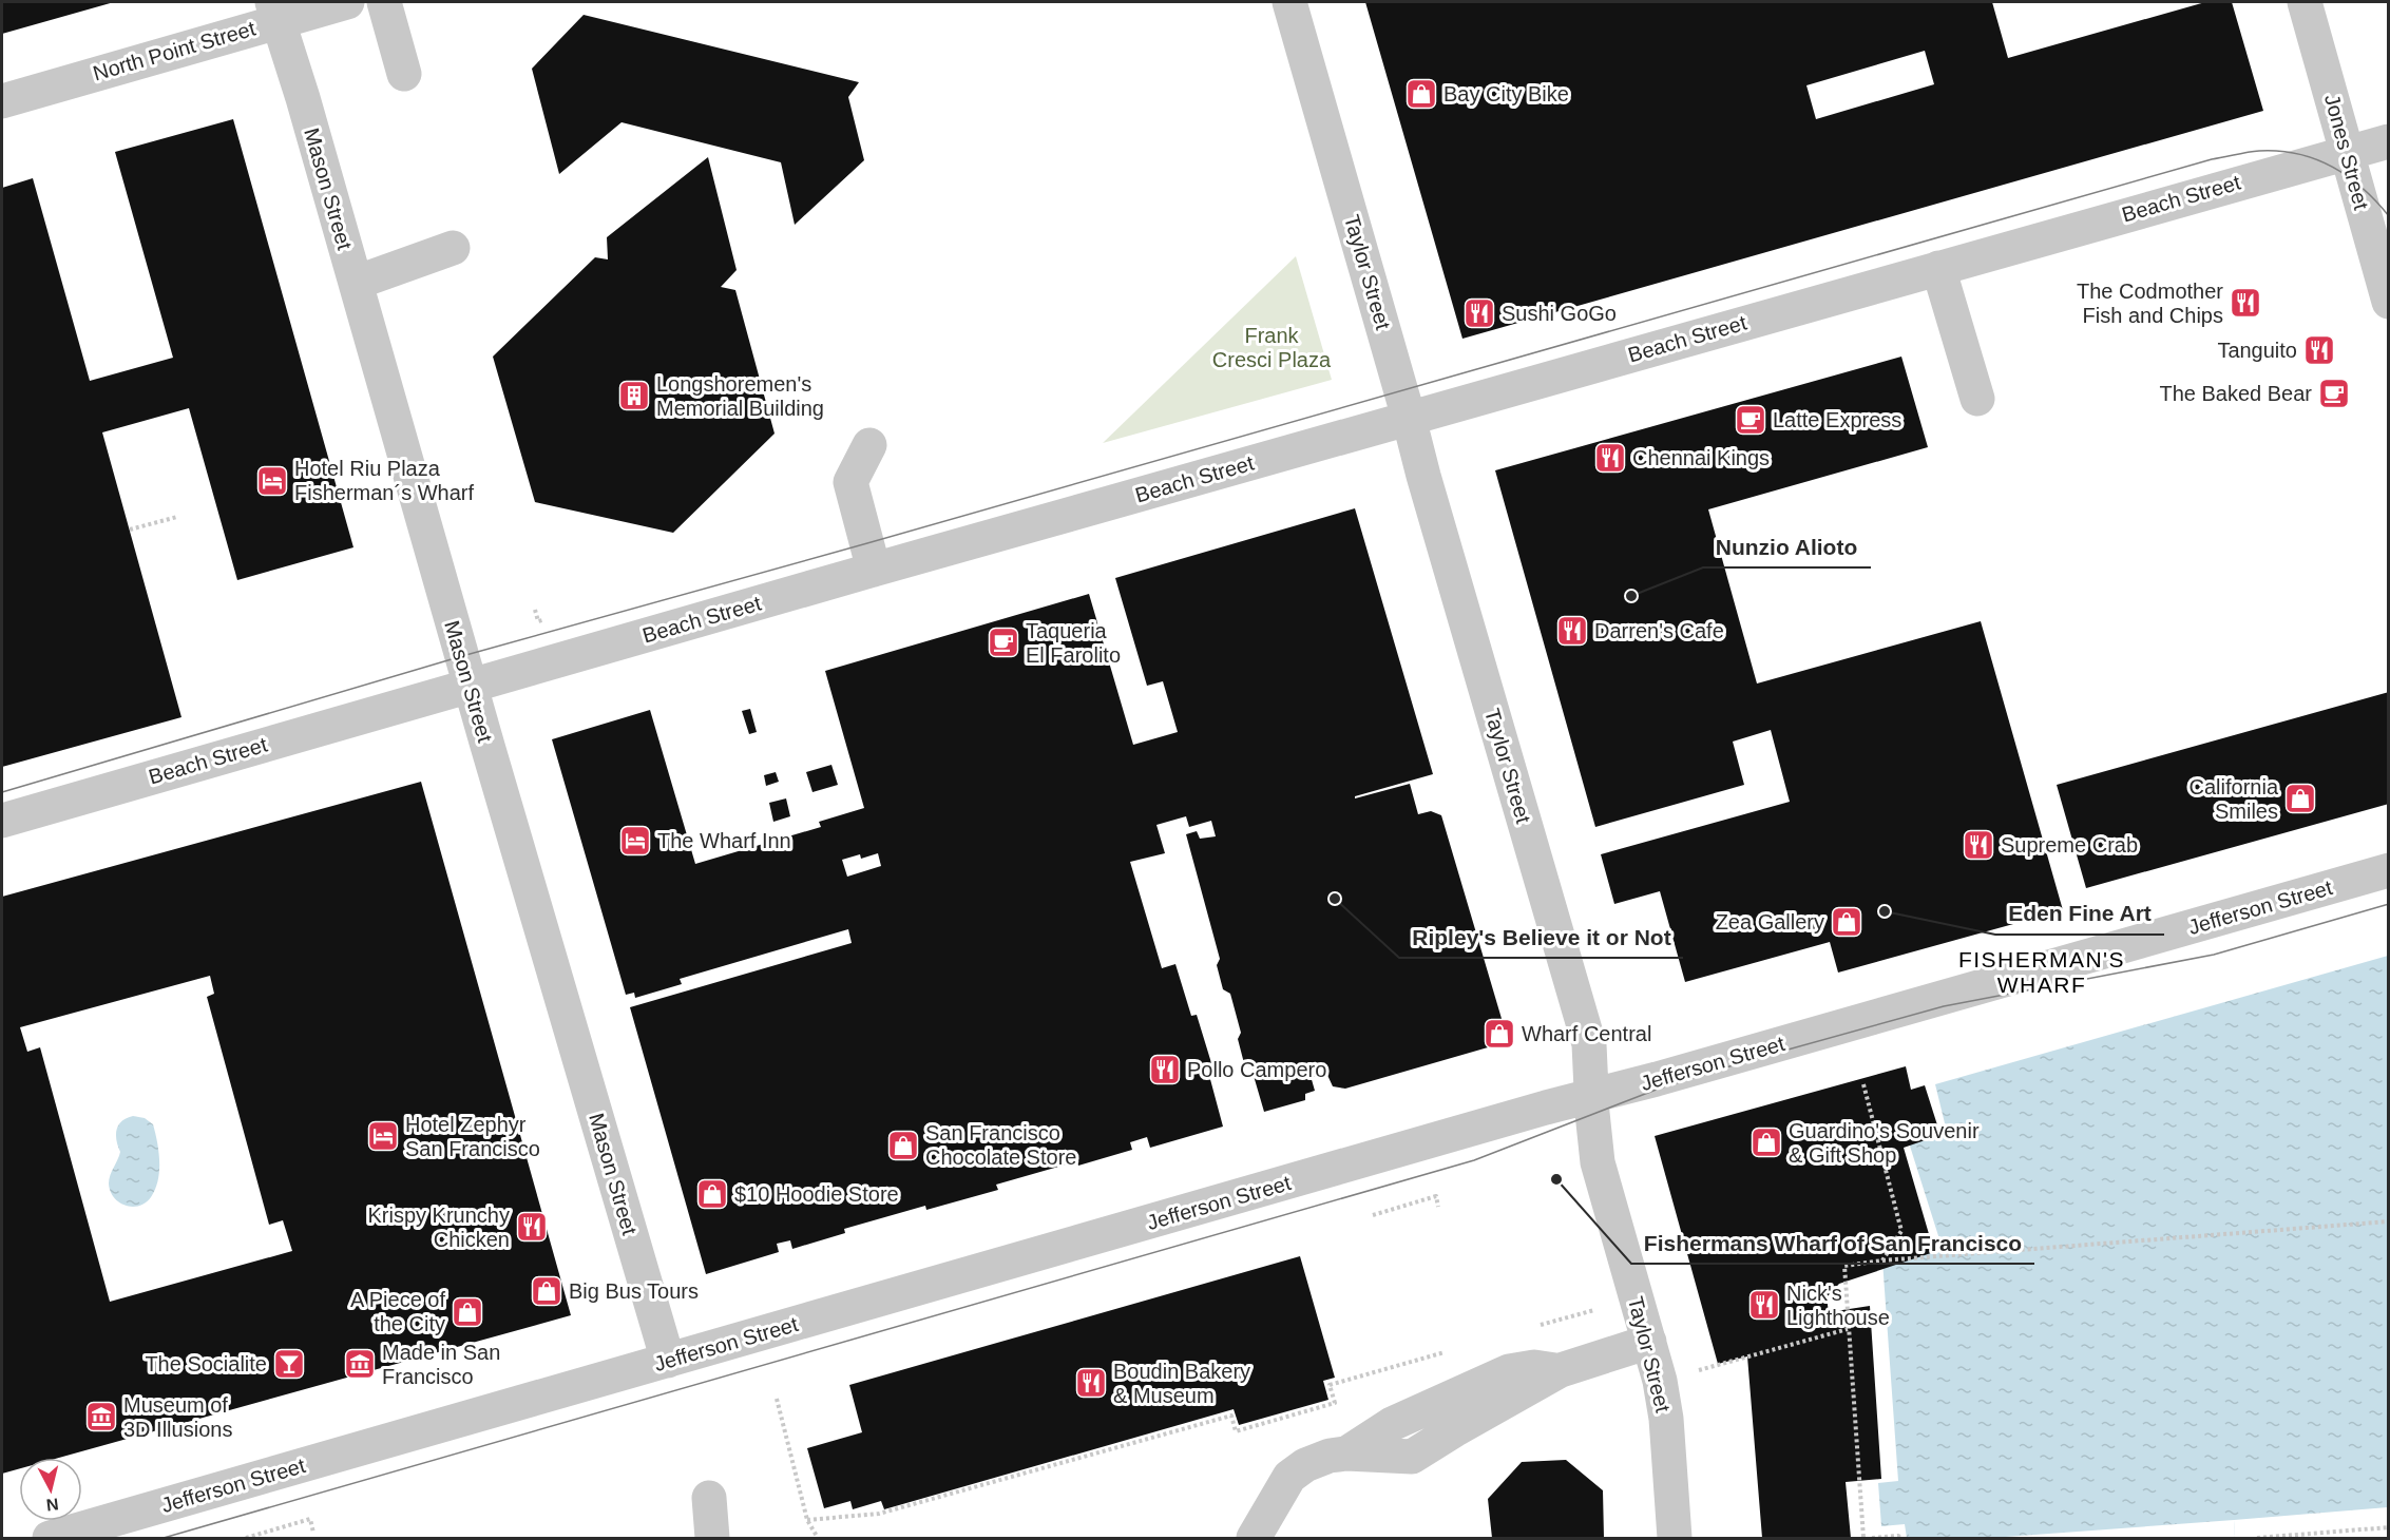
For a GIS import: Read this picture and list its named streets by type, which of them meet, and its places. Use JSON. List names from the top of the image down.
{
  "streets": {
    "street": [
      "North Point Street",
      "Jones Street",
      "Mason Street",
      "Beach Street",
      "Taylor Street",
      "Jefferson Street"
    ]
  },
  "crossings": [
    ["North Point Street", "Mason Street"],
    ["Jones Street", "Beach Street"],
    ["Mason Street", "Beach Street"],
    ["Mason Street", "Jefferson Street"],
    ["Beach Street", "Taylor Street"],
    ["Taylor Street", "Jefferson Street"]
  ],
  "districts": ["FISHERMAN'S WHARF"],
  "parks": ["Frank Cresci Plaza"],
  "places": {
    "shop": [
      "Bay City Bike",
      "California Smiles",
      "Zea Gallery",
      "Wharf Central",
      "Guardino's Souvenir & Gift Shop",
      "San Francisco Chocolate Store",
      "$10 Hoodie Store",
      "Big Bus Tours",
      "A Piece of the City"
    ],
    "restaurant": [
      "The Codmother Fish and Chips",
      "Sushi GoGo",
      "Tanguito",
      "Chennai Kings",
      "Darren's Cafe",
      "Supreme Crab",
      "Pollo Campero",
      "Krispy Krunchy Chicken",
      "Nick's Lighthouse",
      "Boudin Bakery & Museum"
    ],
    "cafe": ["The Baked Bear", "Latte Express", "Taqueria El Farolito"],
    "building": ["Longshoremen's Memorial Building"],
    "hotel": ["Hotel Riu Plaza Fisherman´s Wharf", "The Wharf Inn", "Hotel Zephyr San Francisco"],
    "other": [
      "Nunzio Alioto",
      "Ripley's Believe it or Not",
      "Eden Fine Art",
      "Fishermans Wharf of San Francisco"
    ],
    "bar": ["The Socialite"],
    "museum": ["Made in San Francisco", "Museum of 3D Illusions"]
  },
  "north": "bottom"
}
